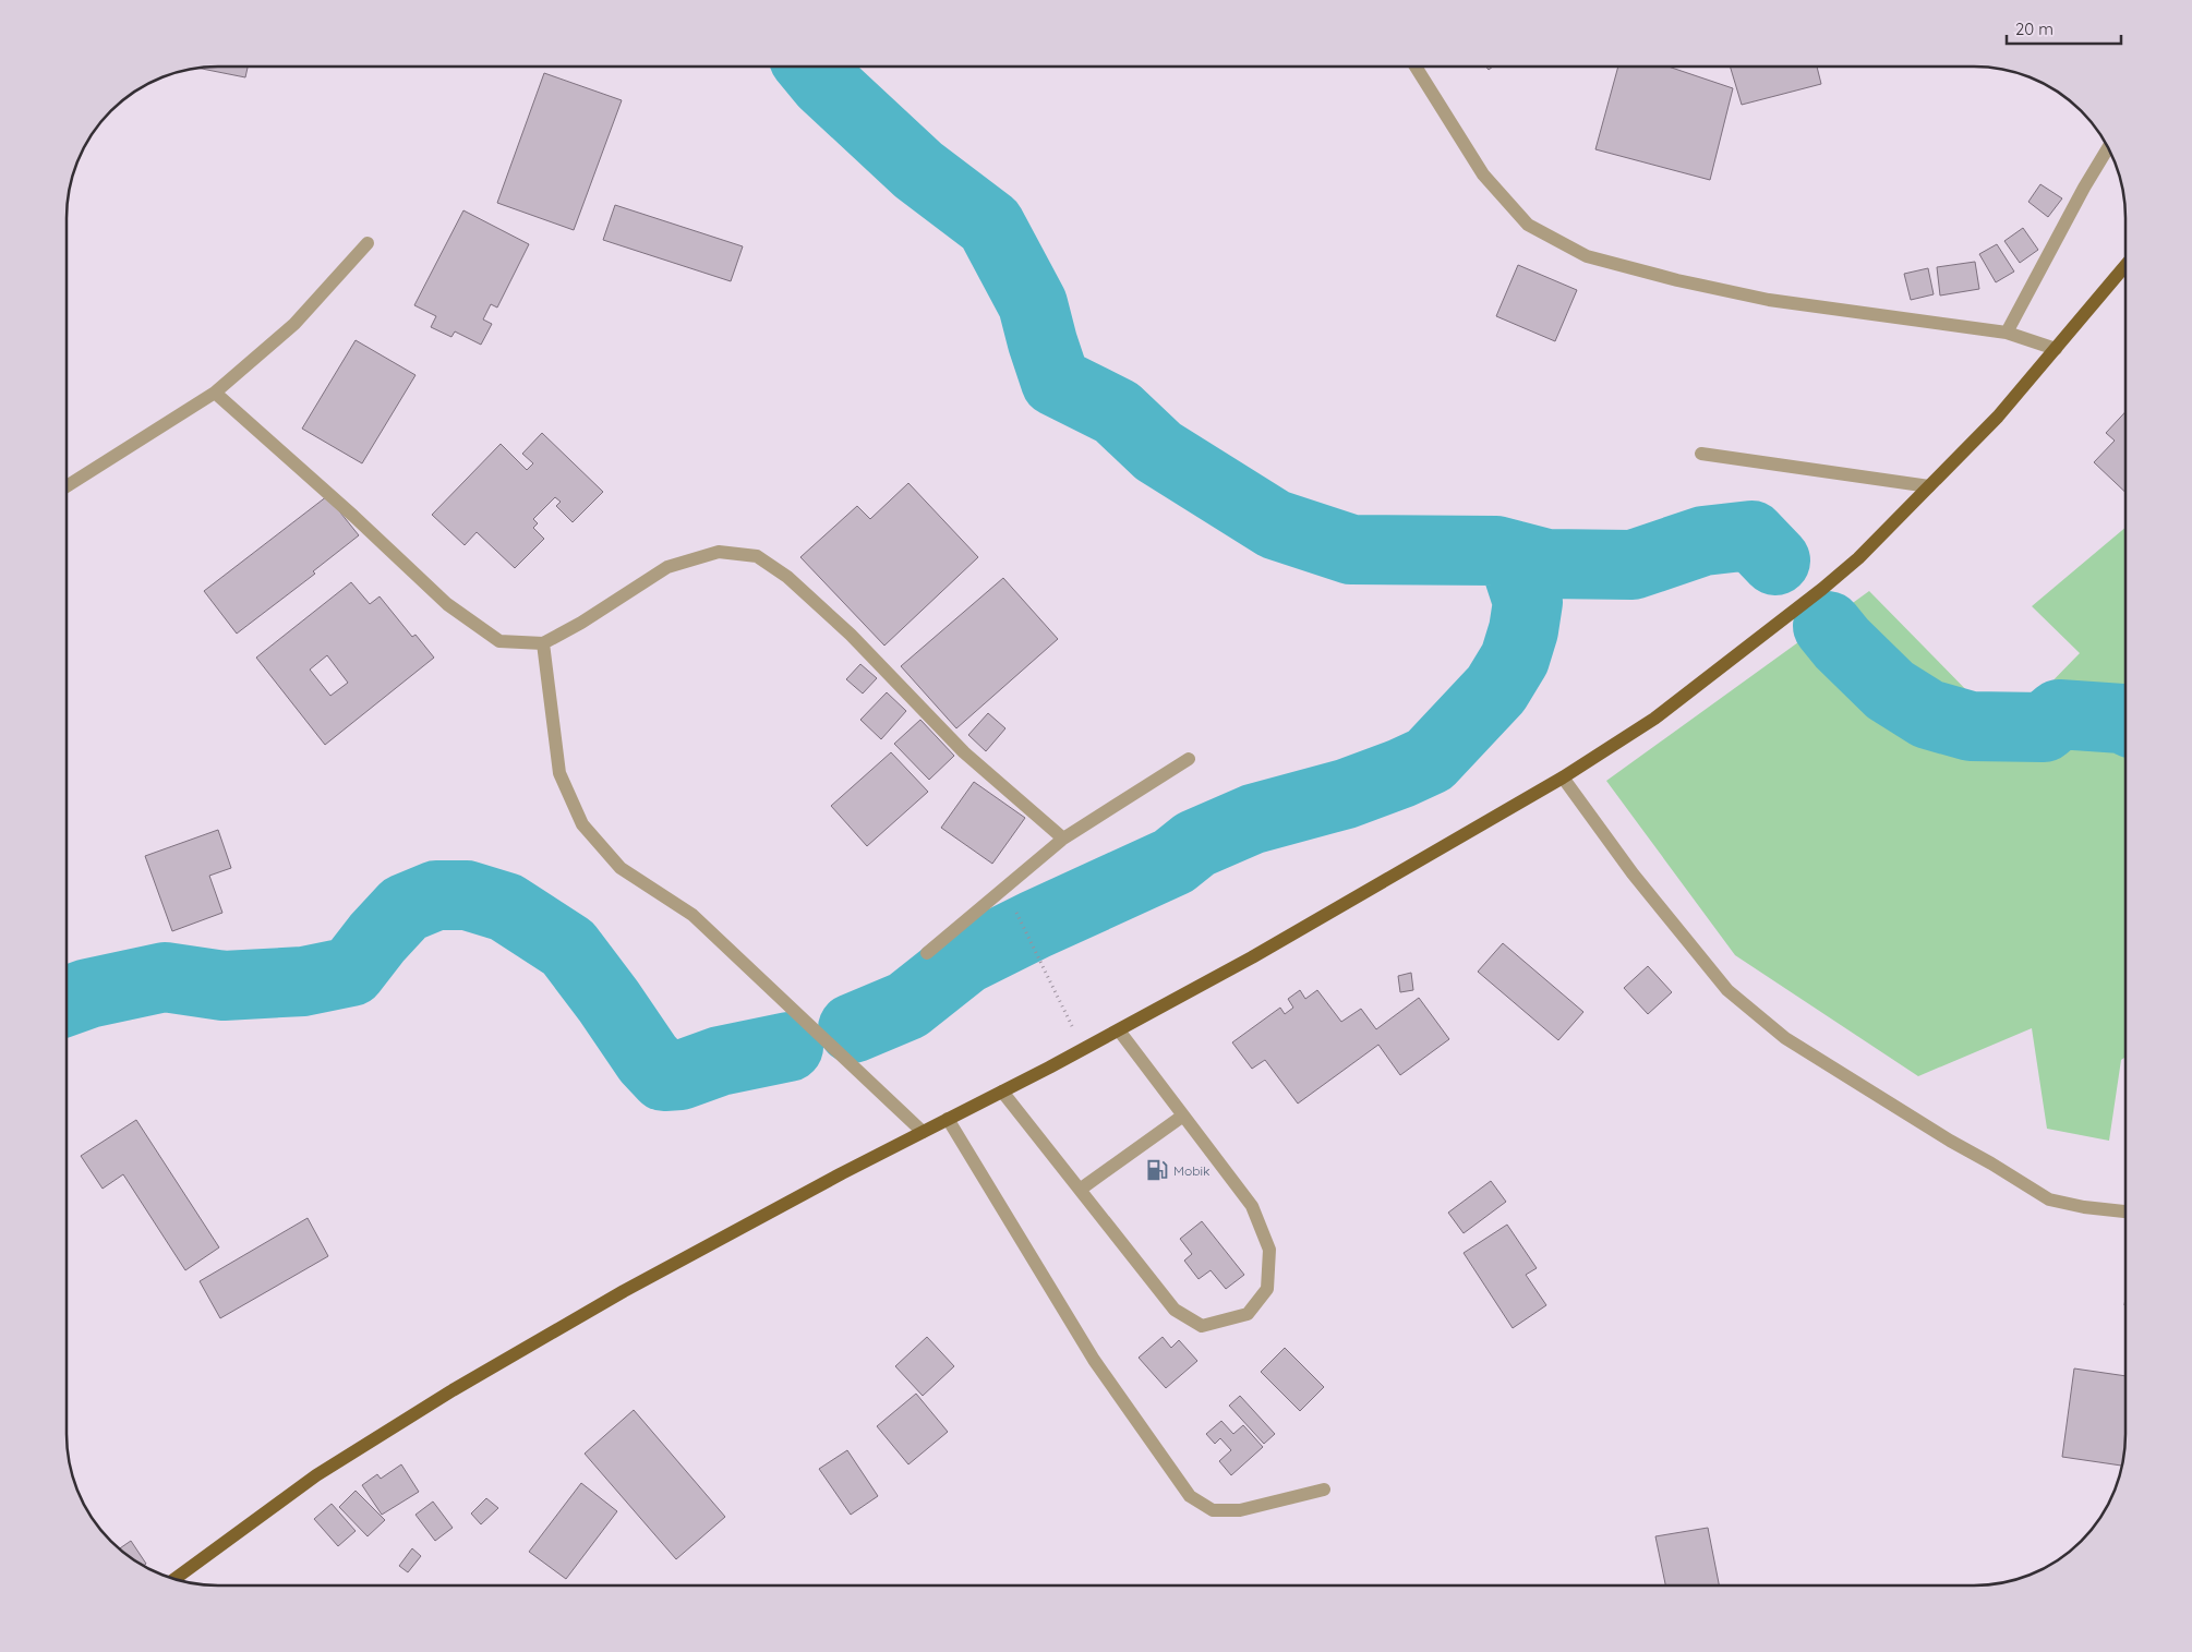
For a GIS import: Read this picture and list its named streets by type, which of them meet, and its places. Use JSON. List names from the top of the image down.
{
  "places": {
    "fuel station": ["Mobik"]
  },
  "scale_bar": "20 m"
}
